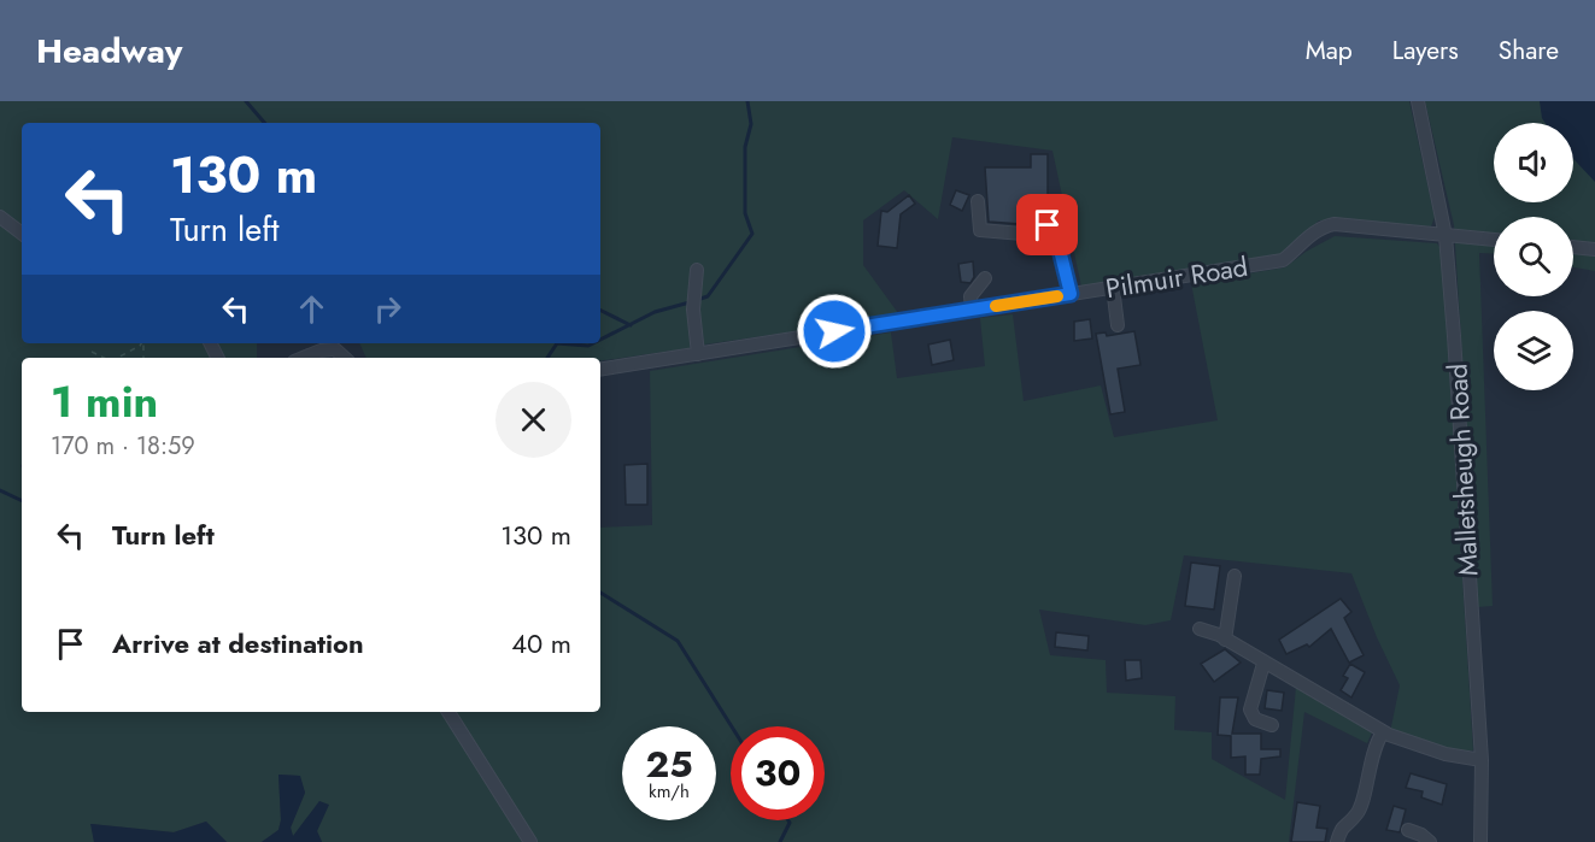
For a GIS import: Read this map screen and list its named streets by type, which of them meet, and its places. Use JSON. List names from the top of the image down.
{
  "streets": {
    "street": ["Pilmuir Road", "Malletsheugh Road"]
  },
  "crossings": [
    ["Pilmuir Road", "Malletsheugh Road"]
  ],
  "page": {
    "header": "Headway",
    "nav": ["Map", "Layers", "Share"],
    "turn": ["130 m", "Turn left"],
    "heading": ["1 min", "170 m · 18:59"],
    "list": [
      {
        "name": "Turn left",
        "value": "130 m"
      },
      {
        "name": "Arrive at destination",
        "value": "40 m"
      }
    ],
    "speed": "25 km/h",
    "limit": "30"
  }
}
